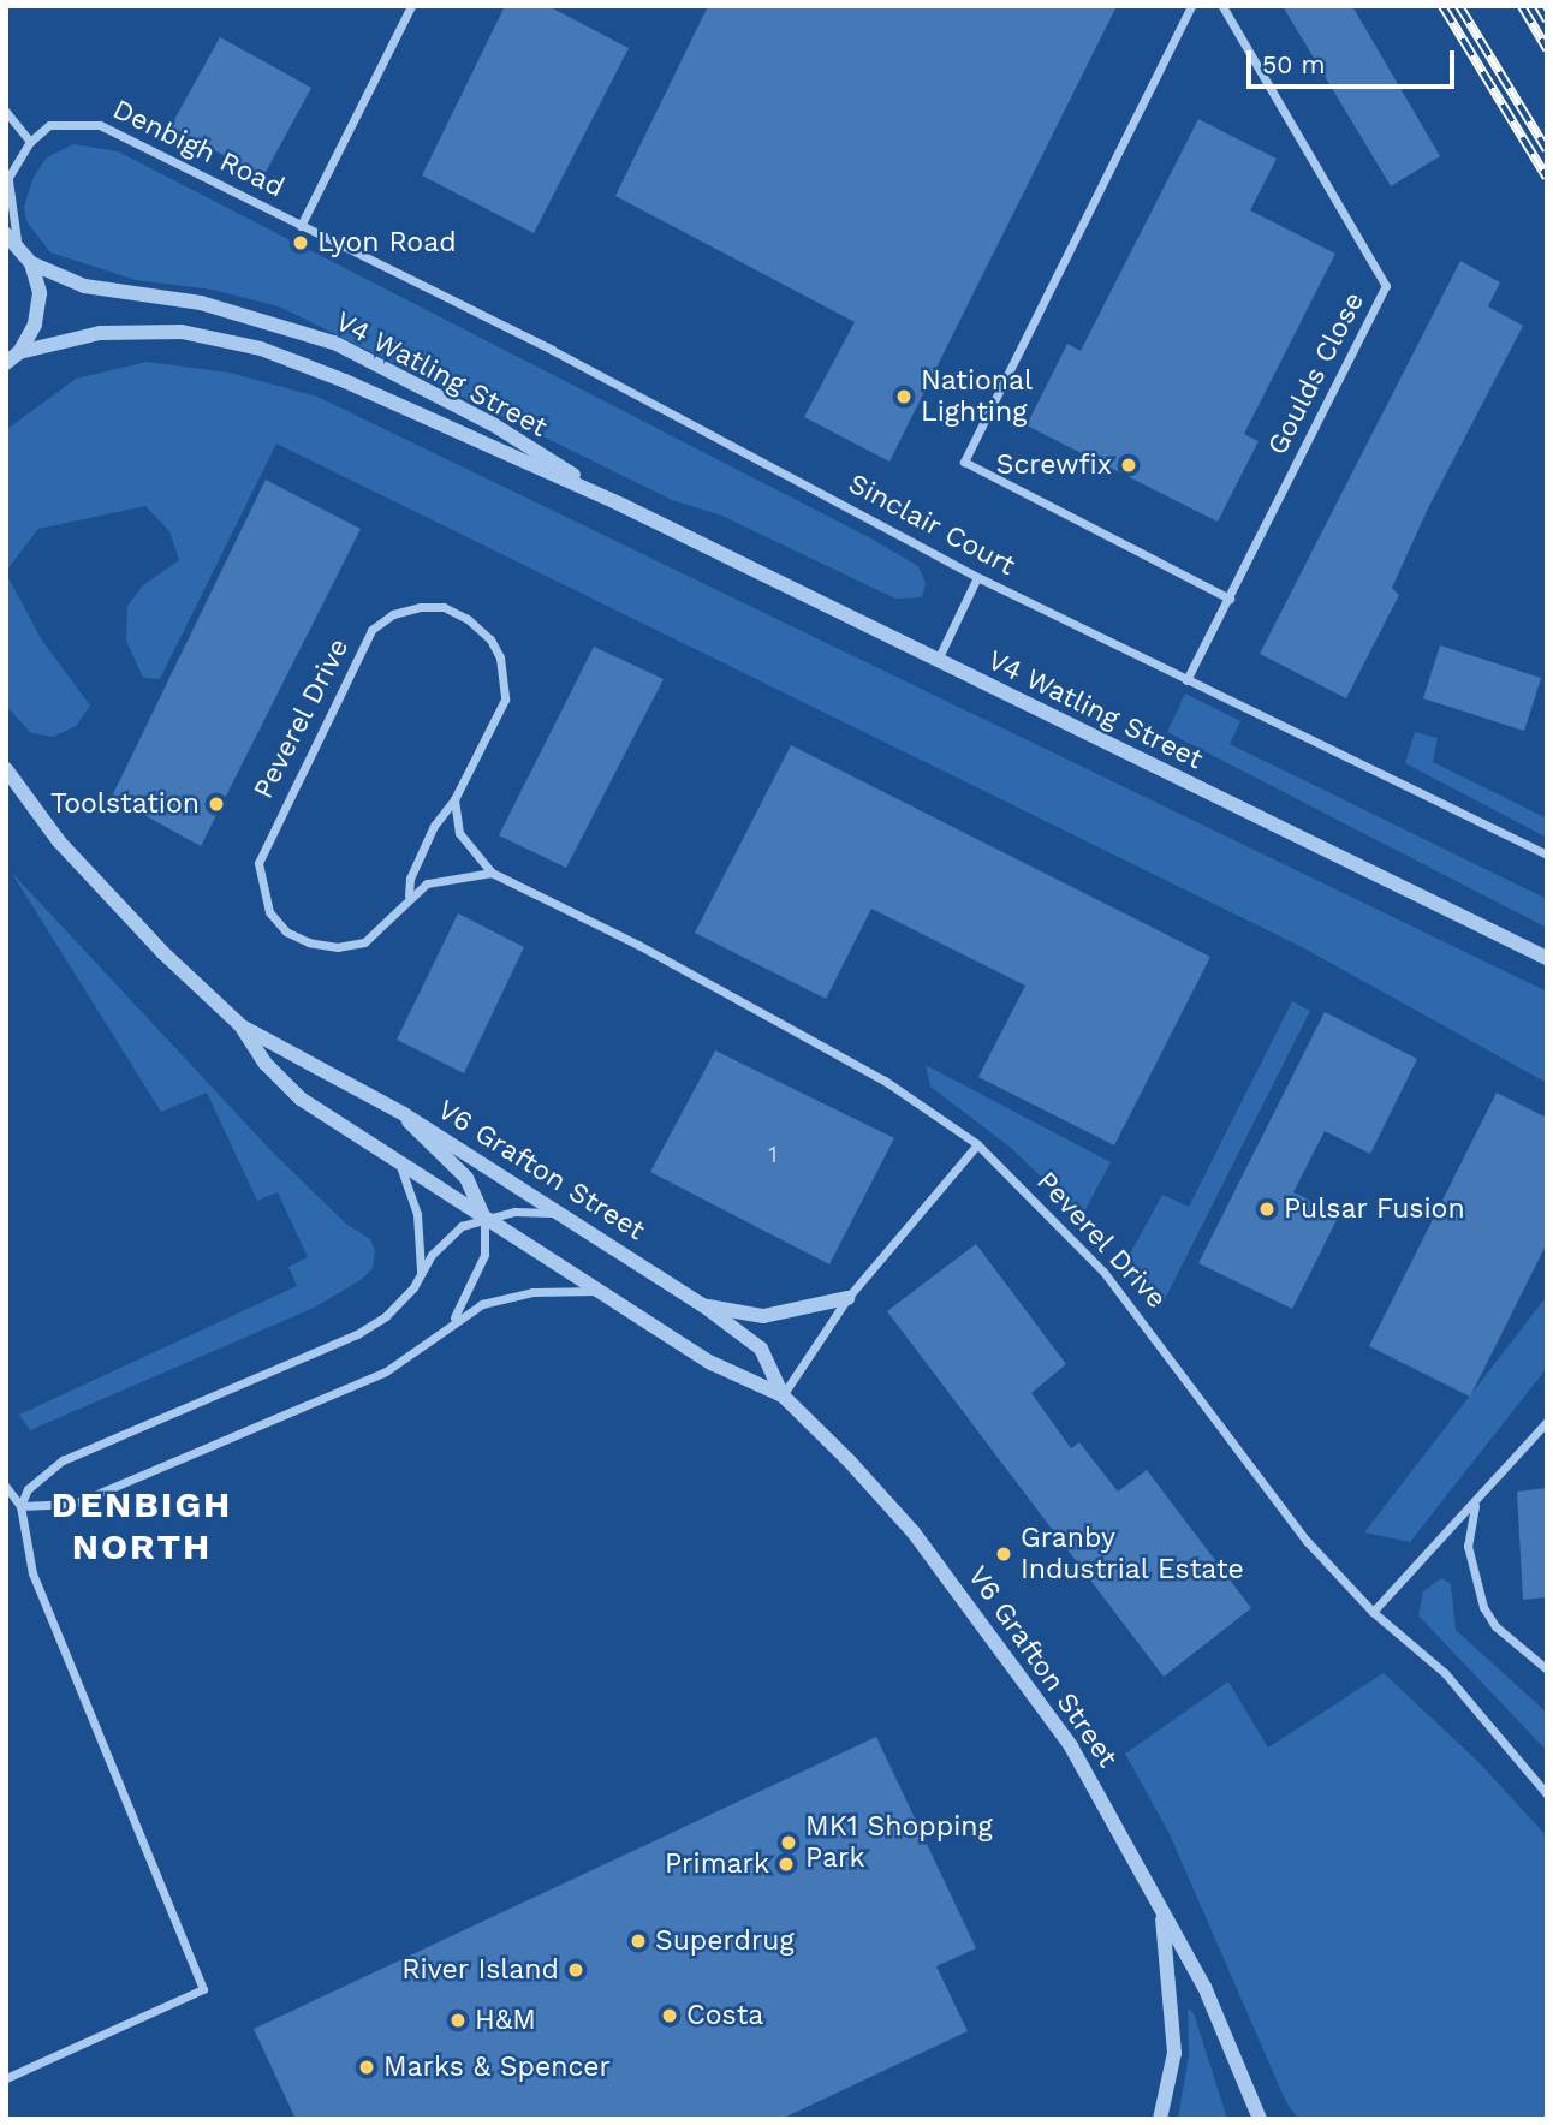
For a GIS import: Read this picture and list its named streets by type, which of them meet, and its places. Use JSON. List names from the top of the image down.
{
  "streets": {
    "street": [
      "Denbigh Road",
      "Goulds Close",
      "V4 Watling Street",
      "Sinclair Court",
      "Peverel Drive",
      "V6 Grafton Street"
    ]
  },
  "crossings": [
    ["Denbigh Road", "Sinclair Court"],
    ["Goulds Close", "Sinclair Court"]
  ],
  "districts": ["DENBIGH NORTH"],
  "places": [
    "Lyon Road",
    "National Lighting",
    "Screwfix",
    "Toolstation",
    "Pulsar Fusion",
    "Granby Industrial Estate",
    "MK1 Shopping Park",
    "Primark",
    "Superdrug",
    "River Island",
    "Costa",
    "H&M",
    "Marks & Spencer"
  ],
  "house_numbers": ["1"],
  "scale_bar": "50 m"
}
